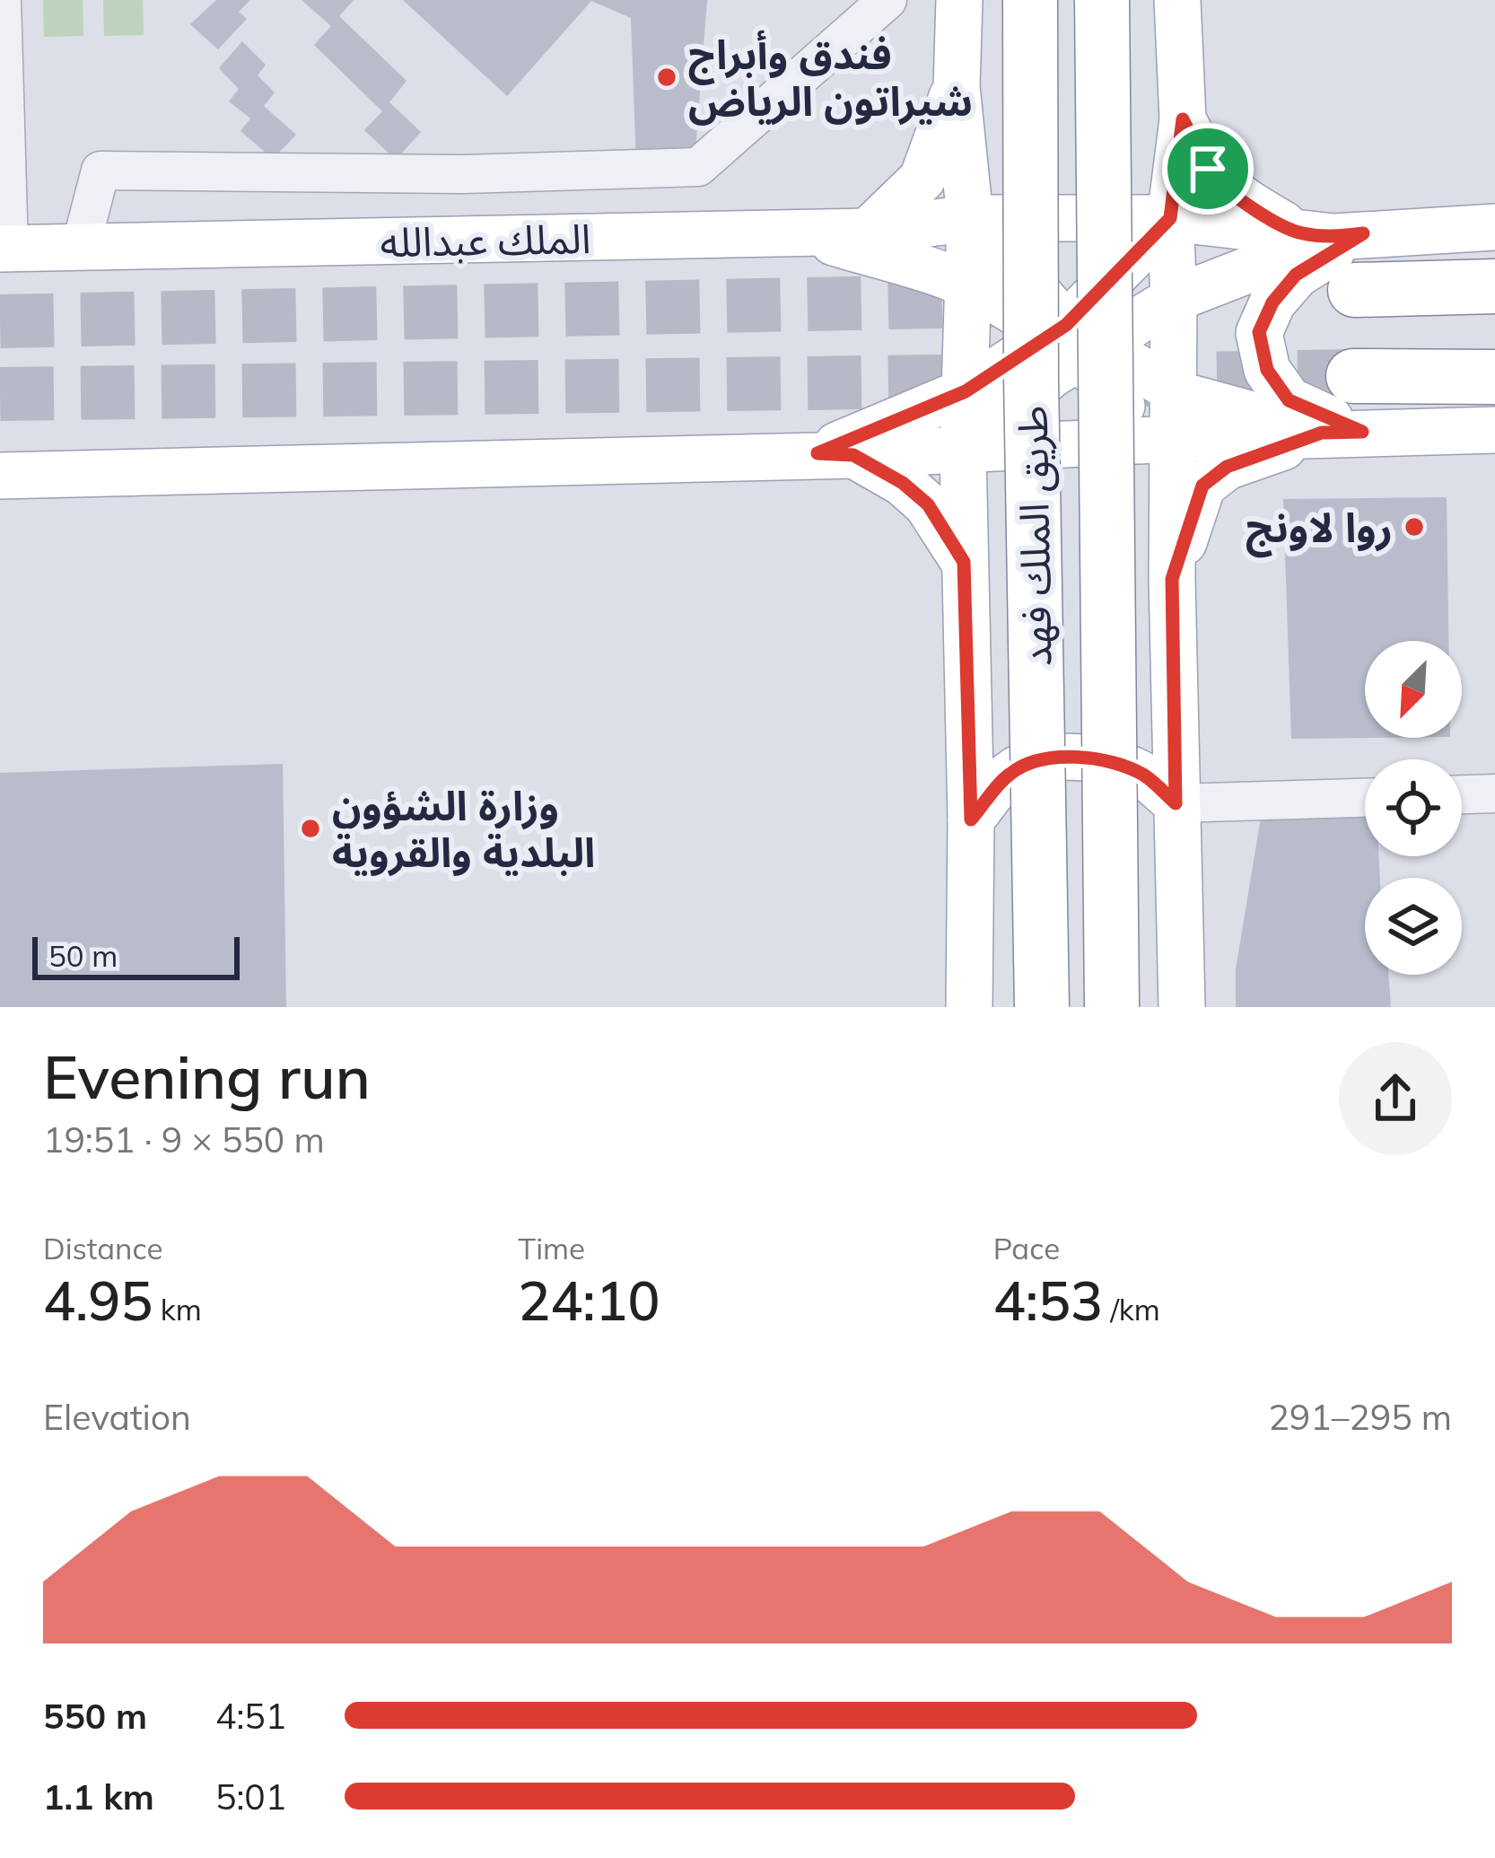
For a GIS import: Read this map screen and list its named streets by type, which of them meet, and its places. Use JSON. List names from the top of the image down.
{
  "streets": {
    "highway": ["طريق الملك فهد"],
    "main road": ["الملك عبدالله"]
  },
  "places": ["فندق وأبراج شيراتون الرياض", "روا لاونج", "وزارة الشؤون البلدية والقروية"],
  "scale_bar": "50 m",
  "north": "bottom left",
  "page": {
    "scale": "50 m",
    "heading": ["Evening run", "19:51 · 9 × 550 m"],
    "stats": [
      ["Distance", "4.95 km"],
      ["Time", "24:10"],
      ["Pace", "4:53 /km"]
    ],
    "chart": ["Elevation", "291–295 m"],
    "list": [
      {
        "name": "550 m",
        "note": "4:51"
      },
      {
        "name": "1.1 km",
        "note": "5:01"
      }
    ]
  }
}
